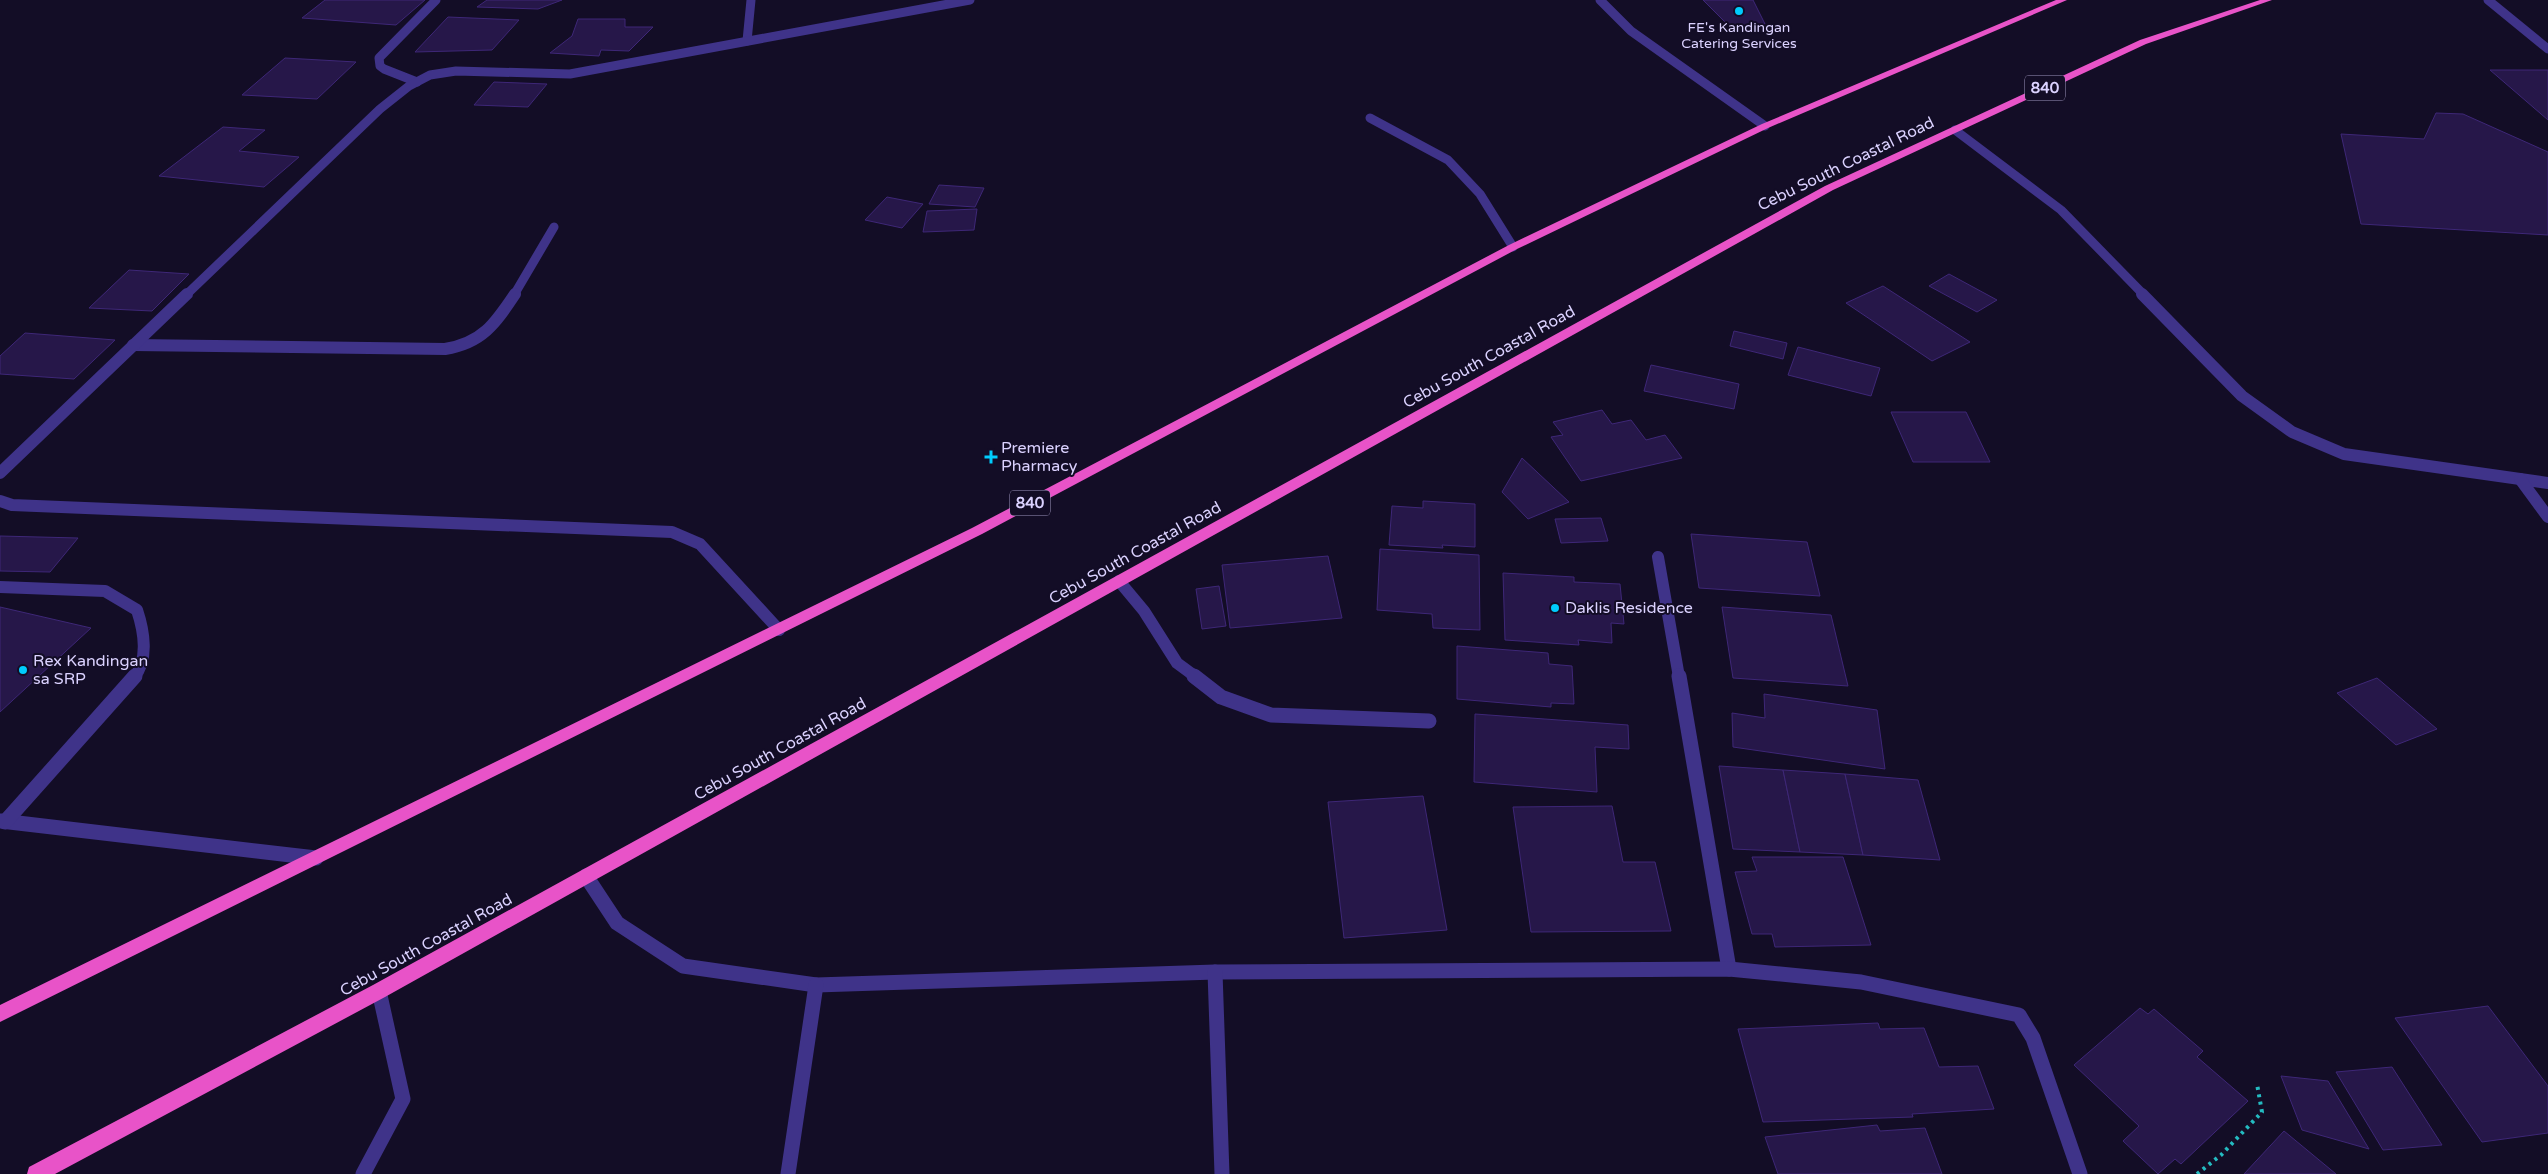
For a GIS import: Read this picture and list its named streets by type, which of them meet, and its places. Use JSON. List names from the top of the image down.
{
  "streets": {
    "highway": ["840", "Cebu South Coastal Road"]
  },
  "places": {
    "other": ["FE's Kandingan Catering Services", "Daklis Residence", "Rex Kandingan sa SRP"],
    "health": ["Premiere Pharmacy"]
  }
}
